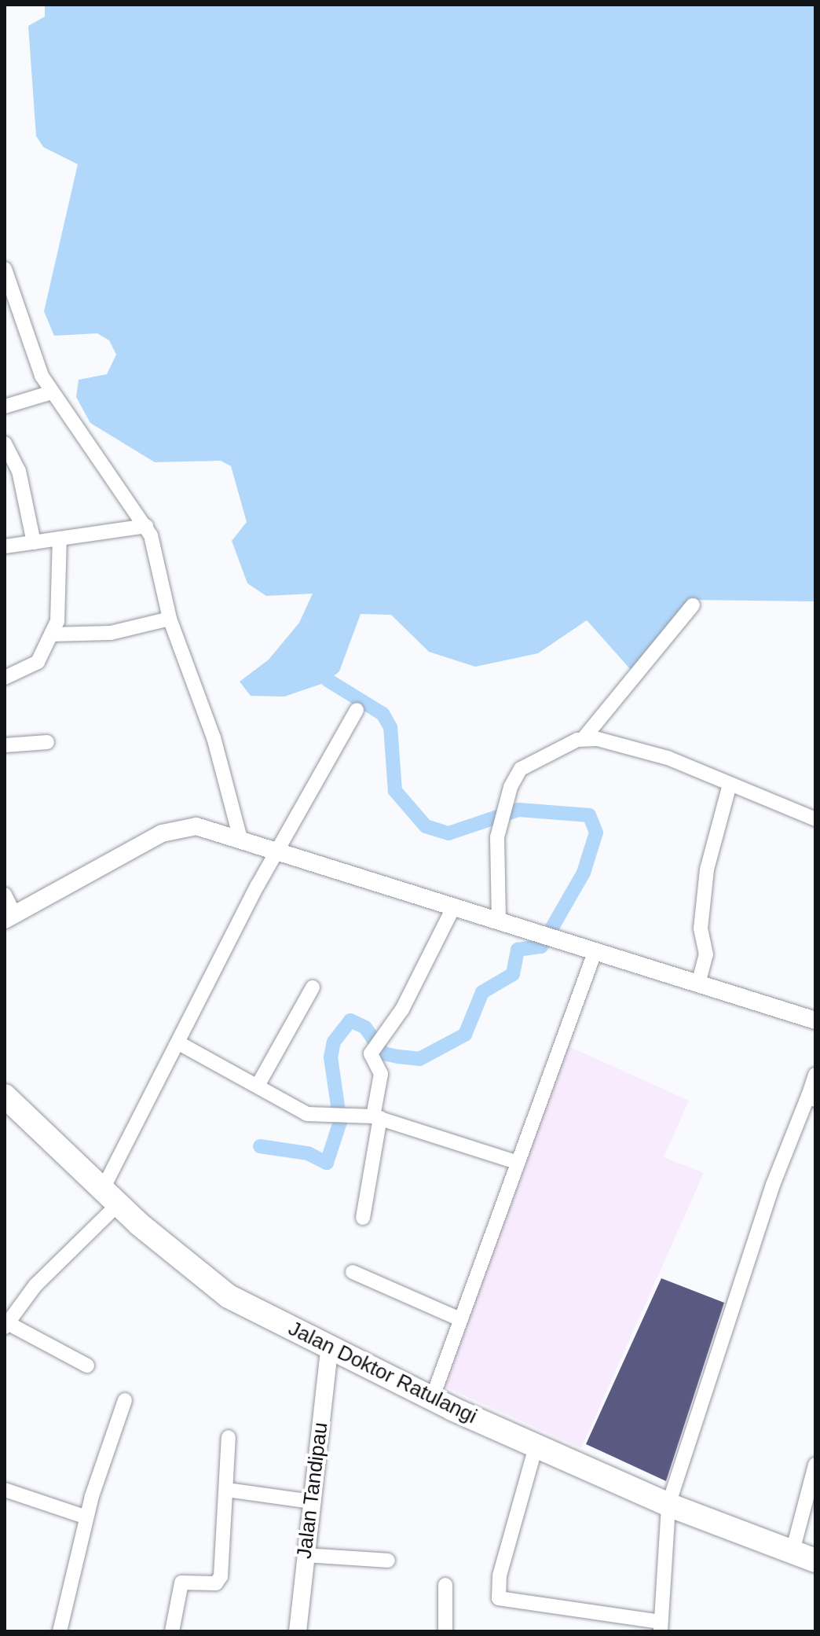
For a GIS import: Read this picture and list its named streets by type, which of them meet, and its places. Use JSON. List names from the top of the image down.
{
  "streets": {
    "highway": ["Jalan Doktor Ratulangi"],
    "street": ["Jalan Tandipau"]
  },
  "crossings": [
    ["Jalan Doktor Ratulangi", "Jalan Tandipau"]
  ]
}
